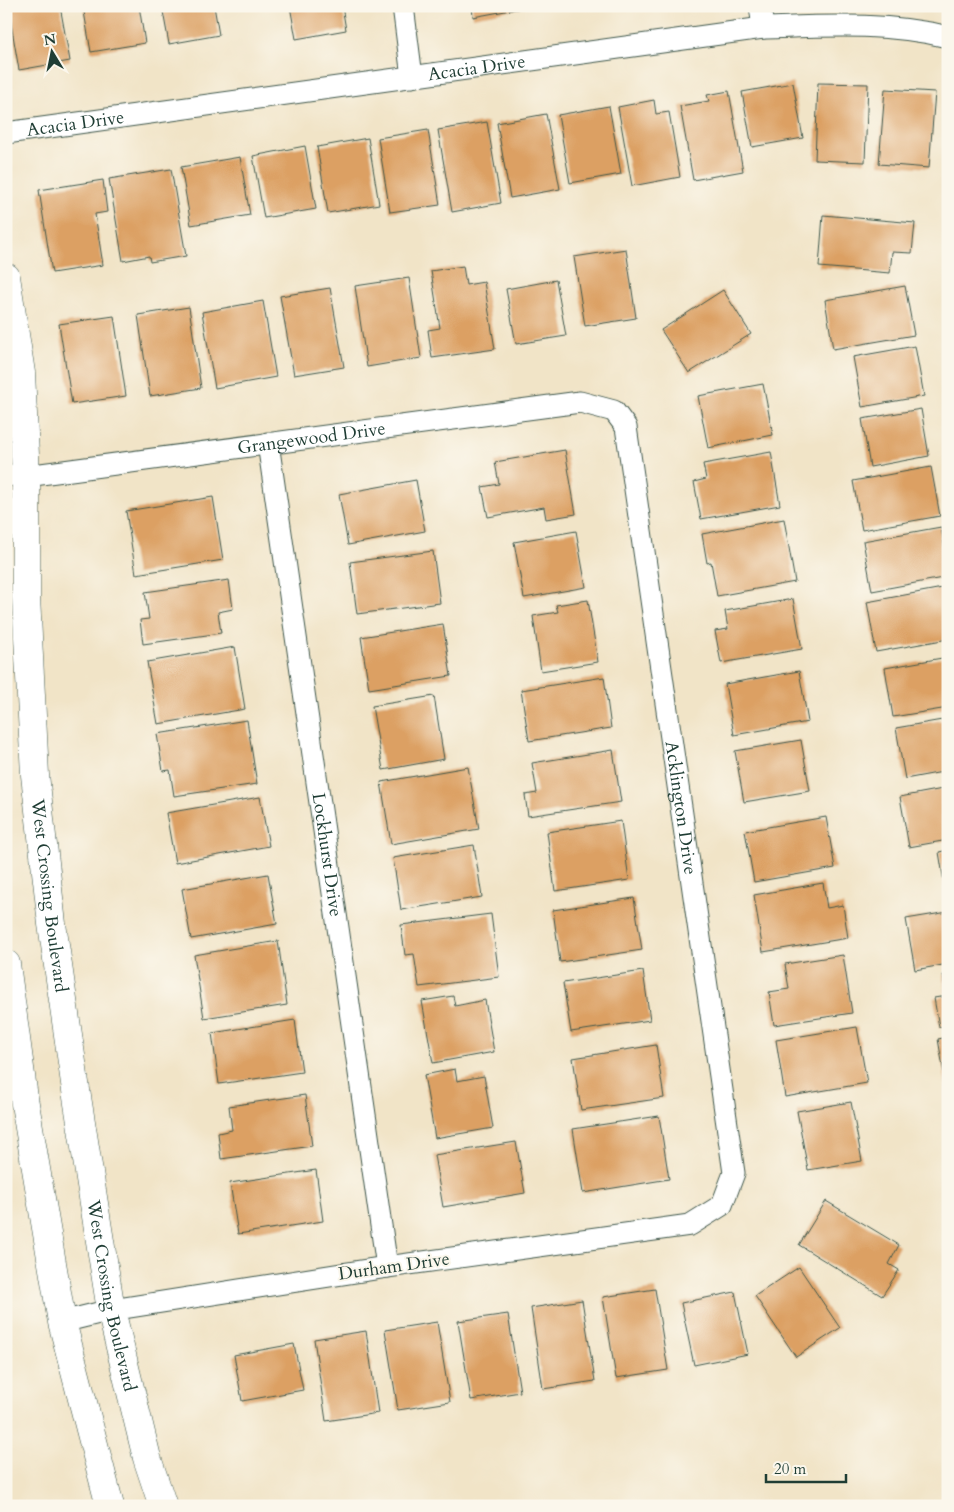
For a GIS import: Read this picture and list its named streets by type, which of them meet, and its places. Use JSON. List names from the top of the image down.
{
  "streets": {
    "street": [
      "Acacia Drive",
      "Grangewood Drive",
      "Acklington Drive",
      "Lockhurst Drive",
      "West Crossing Boulevard",
      "Durham Drive"
    ]
  },
  "crossings": [
    ["Grangewood Drive", "Acklington Drive"],
    ["Grangewood Drive", "Lockhurst Drive"],
    ["Grangewood Drive", "West Crossing Boulevard"],
    ["Acklington Drive", "Durham Drive"],
    ["Lockhurst Drive", "Durham Drive"],
    ["West Crossing Boulevard", "Durham Drive"]
  ],
  "scale_bar": "20 m",
  "north": "top"
}
